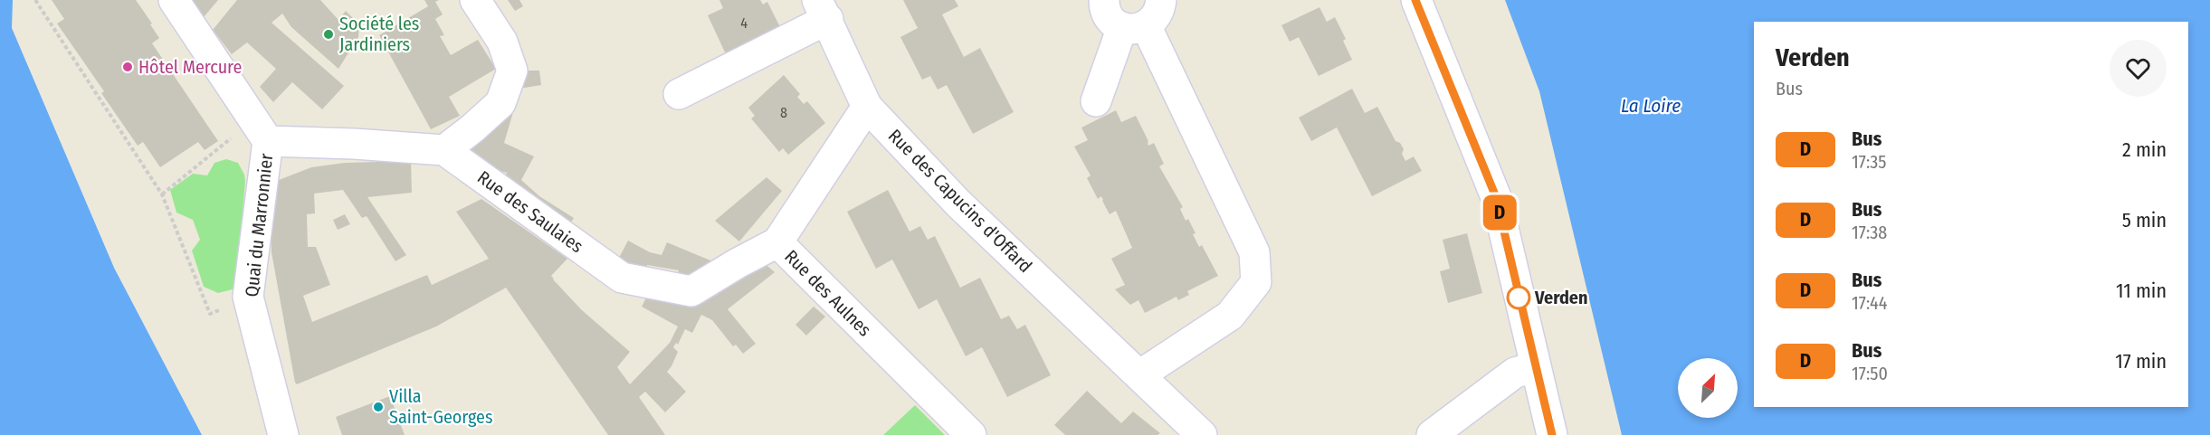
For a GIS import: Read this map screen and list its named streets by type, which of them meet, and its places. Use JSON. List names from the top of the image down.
{
  "streets": {
    "street": [
      "Rue des Capucins d'Offard",
      "Rue des Saulaies",
      "Quai du Marronnier",
      "Rue des Aulnes"
    ]
  },
  "crossings": [
    ["Rue des Capucins d'Offard", "Rue des Aulnes"],
    ["Rue des Saulaies", "Rue des Aulnes"]
  ],
  "water": ["La Loire"],
  "places": [
    "Société les Jardiniers",
    "Hôtel Mercure",
    "Verden",
    "Villa Saint-Georges"
  ],
  "lines": ["bus line D"],
  "house_numbers": ["4", "8"],
  "north": "top right",
  "page": {
    "on_map": "D",
    "heading": ["Verden", "Bus"],
    "list": [
      {
        "mark": "D",
        "name": "Bus",
        "note": "17:35",
        "value": "2 min"
      },
      {
        "mark": "D",
        "name": "Bus",
        "note": "17:38",
        "value": "5 min"
      },
      {
        "mark": "D",
        "name": "Bus",
        "note": "17:44",
        "value": "11 min"
      },
      {
        "mark": "D",
        "name": "Bus",
        "note": "17:50",
        "value": "17 min"
      }
    ]
  }
}
